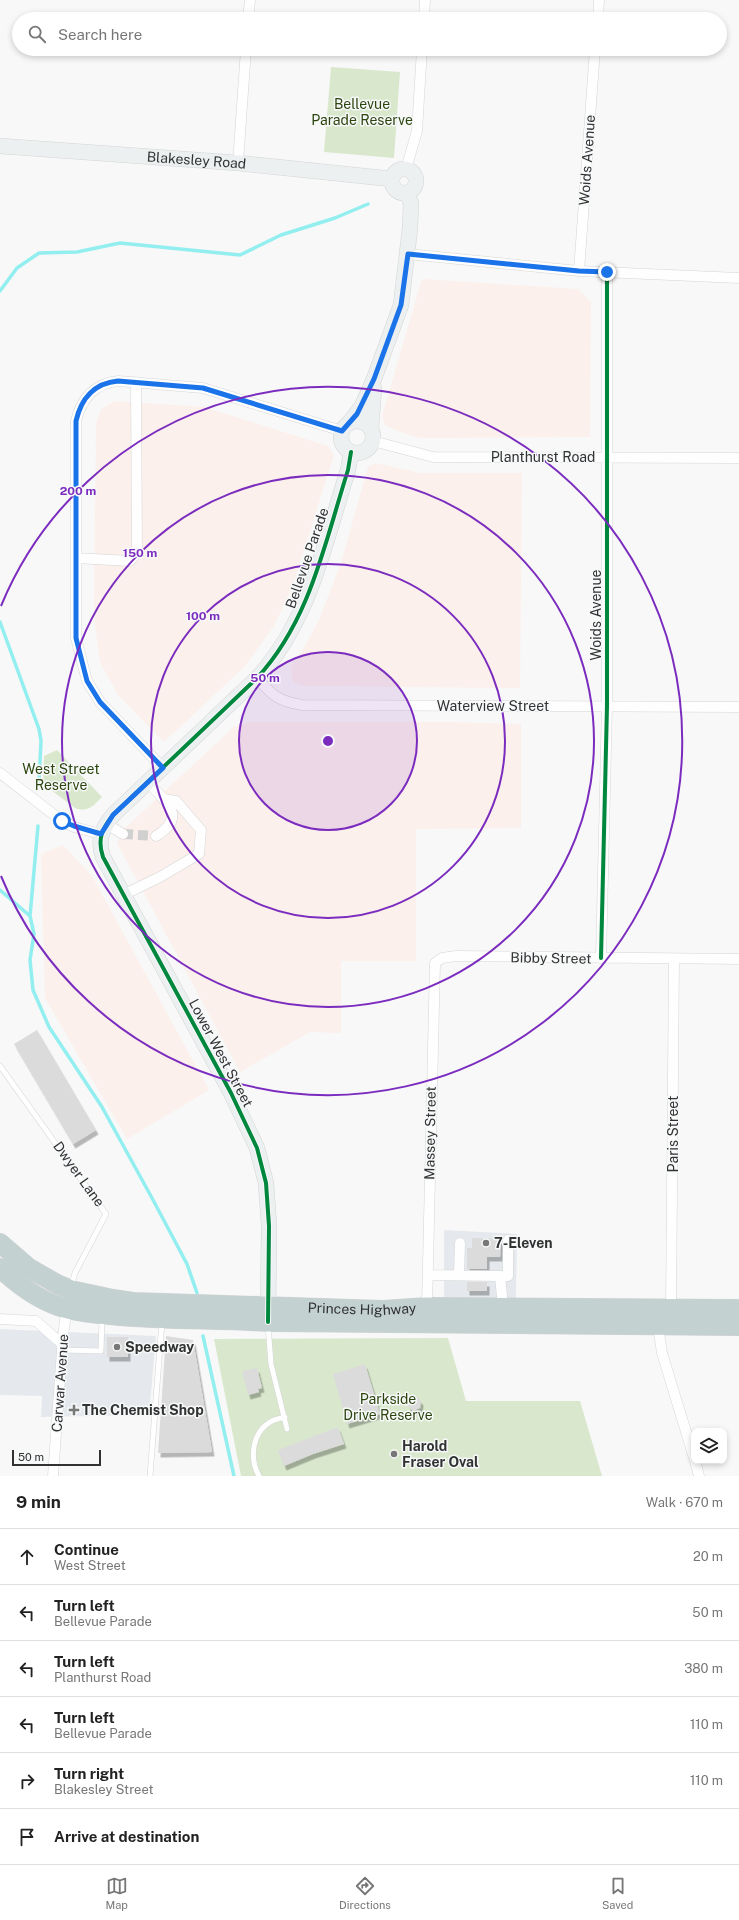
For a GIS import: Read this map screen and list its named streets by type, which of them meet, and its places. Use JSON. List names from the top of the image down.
{
  "streets": {
    "highway": ["Princes Highway"],
    "street": [
      "Blakesley Road",
      "Woids Avenue",
      "Planthurst Road",
      "Bellevue Parade",
      "Waterview Street",
      "Bibby Street",
      "Lower West Street",
      "Massey Street",
      "Paris Street",
      "Carwar Avenue"
    ],
    "lane": ["Dwyer Lane"]
  },
  "crossings": [
    ["Woids Avenue", "Planthurst Road"],
    ["Woids Avenue", "Waterview Street"],
    ["Woids Avenue", "Bibby Street"],
    ["Planthurst Road", "Bellevue Parade"],
    ["Bellevue Parade", "Waterview Street"],
    ["Bellevue Parade", "Lower West Street"],
    ["Bibby Street", "Massey Street"],
    ["Bibby Street", "Paris Street"],
    ["Lower West Street", "Princes Highway"],
    ["Massey Street", "Princes Highway"],
    ["Paris Street", "Princes Highway"],
    ["Dwyer Lane", "Princes Highway"],
    ["Dwyer Lane", "Carwar Avenue"],
    ["Princes Highway", "Carwar Avenue"]
  ],
  "parks": ["Bellevue Parade Reserve", "West Street Reserve", "Parkside Drive Reserve"],
  "places": {
    "other": ["7-Eleven", "Speedway", "Harold Fraser Oval"],
    "health": ["The Chemist Shop"]
  },
  "scale_bar": "50 m",
  "page": {
    "search": "Search here",
    "scale": "50 m",
    "heading": ["9 min", "Walk · 670 m"],
    "list": [
      ["Continue", "West Street", "20 m"],
      ["Turn left", "Bellevue Parade", "50 m"],
      ["Turn left", "Planthurst Road", "380 m"],
      ["Turn left", "Bellevue Parade", "110 m"],
      ["Turn right", "Blakesley Street", "110 m"],
      "Arrive at destination"
    ],
    "nav": ["Map", "Directions", "Saved"]
  },
  "rings": [
    "200 m",
    "150 m",
    "100 m",
    "50 m"
  ]
}
